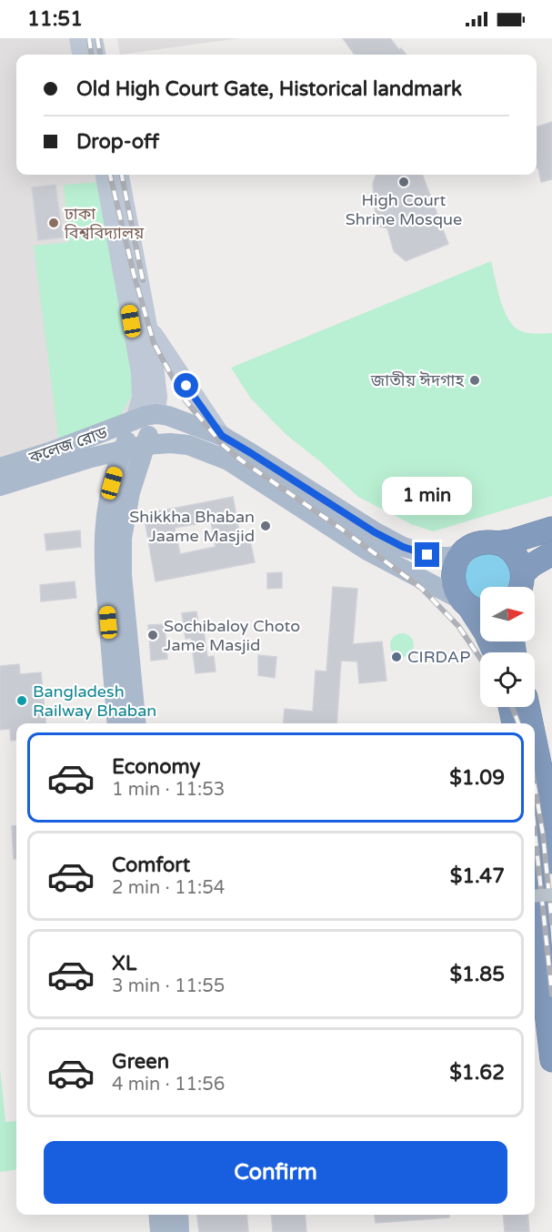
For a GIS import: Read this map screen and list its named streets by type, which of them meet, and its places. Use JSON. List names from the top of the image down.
{
  "streets": {
    "main road": ["কলেজ রোড"]
  },
  "places": [
    "High Court Shrine Mosque",
    "ঢাকা বিশ্ববিদ্যালয়",
    "জাতীয় ঈদগাহ",
    "Shikkha Bhaban Jaame Masjid",
    "Sochibaloy Choto Jame Masjid",
    "CIRDAP",
    "Bangladesh Railway Bhaban"
  ],
  "north": "right",
  "page": {
    "status": "11:51",
    "banner": ["Old High Court Gate, Historical landmark", "Drop-off"],
    "bubble": "1 min",
    "list": [
      {
        "name": "Economy",
        "note": "1 min · 11:53",
        "value": "$1.09"
      },
      {
        "name": "Comfort",
        "note": "2 min · 11:54",
        "value": "$1.47"
      },
      {
        "name": "XL",
        "note": "3 min · 11:55",
        "value": "$1.85"
      },
      {
        "name": "Green",
        "note": "4 min · 11:56",
        "value": "$1.62"
      }
    ],
    "buttons": "Confirm"
  }
}
